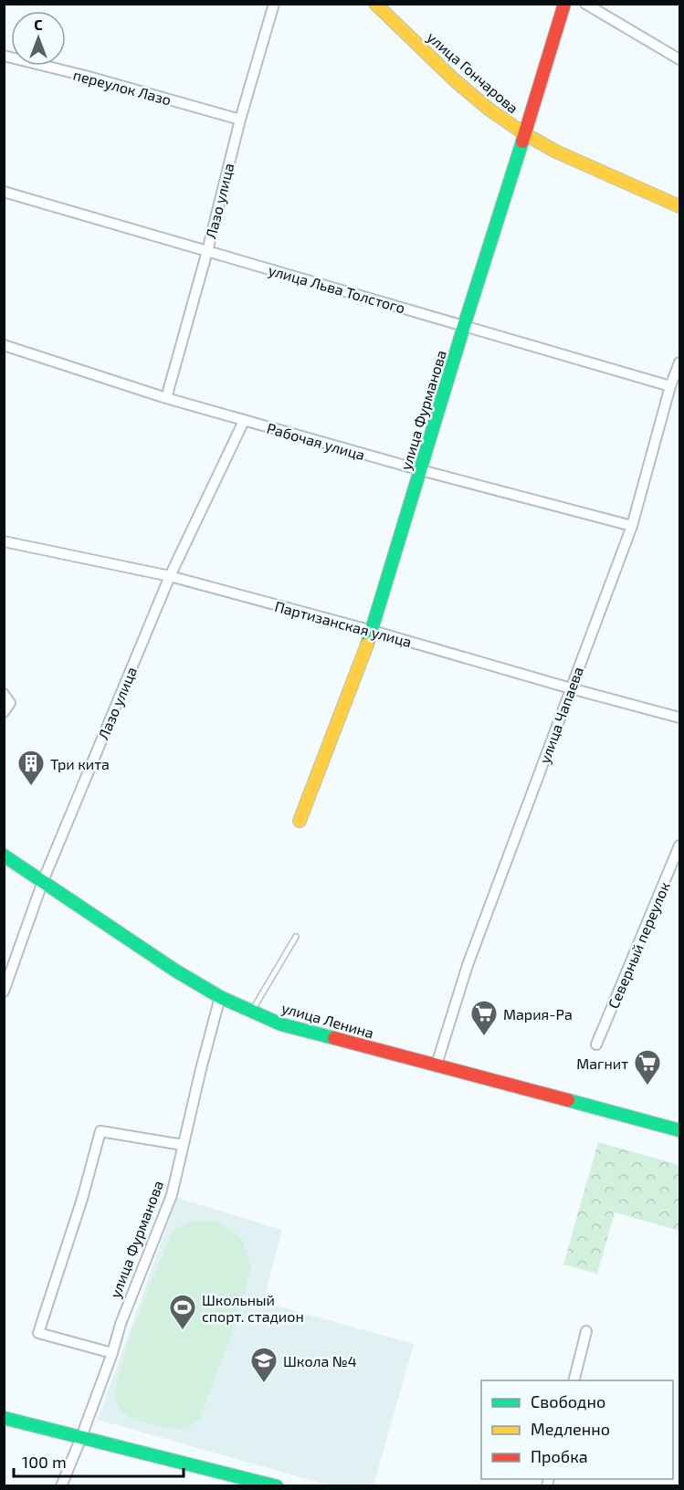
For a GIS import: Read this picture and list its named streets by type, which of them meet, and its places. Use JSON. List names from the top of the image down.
{
  "streets": {
    "street": [
      "улица Гончарова",
      "переулок Лазо",
      "Лазо улица",
      "улица Льва Толстого",
      "улица Фурманова",
      "Рабочая улица",
      "Партизанская улица",
      "улица Чапаева",
      "Северный переулок",
      "улица Ленина"
    ]
  },
  "crossings": [
    ["улица Гончарова", "улица Фурманова"],
    ["переулок Лазо", "Лазо улица"],
    ["Лазо улица", "улица Льва Толстого"],
    ["Лазо улица", "Рабочая улица"],
    ["Лазо улица", "Партизанская улица"],
    ["Лазо улица", "улица Ленина"],
    ["улица Льва Толстого", "улица Фурманова"],
    ["улица Льва Толстого", "улица Чапаева"],
    ["улица Фурманова", "Рабочая улица"],
    ["улица Фурманова", "Партизанская улица"],
    ["улица Фурманова", "улица Ленина"],
    ["Рабочая улица", "улица Чапаева"],
    ["Партизанская улица", "улица Чапаева"],
    ["улица Чапаева", "улица Ленина"]
  ],
  "places": {
    "building": ["Три кита"],
    "supermarket": ["Мария-Ра", "Магнит"],
    "sports": ["Школьный спорт. стадион"],
    "school or university": ["Школа №4"]
  },
  "legend": ["Свободно", "Медленно", "Пробка"],
  "scale_bar": "100 m",
  "north": "top"
}
